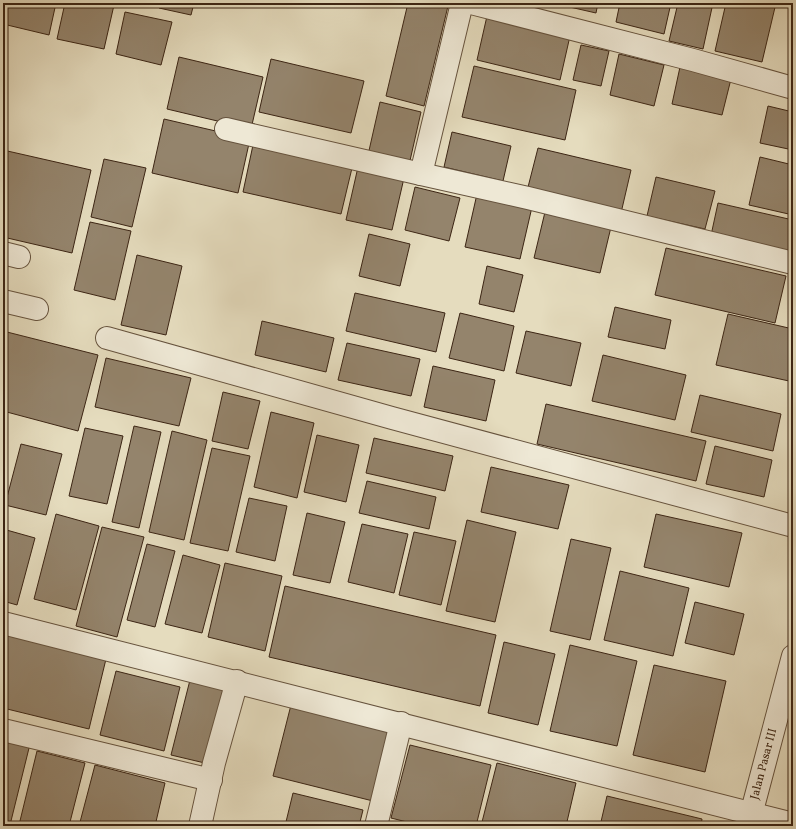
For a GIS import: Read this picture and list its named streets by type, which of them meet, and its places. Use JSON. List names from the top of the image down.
{
  "streets": {
    "street": ["Jalan Pasar III"]
  }
}
